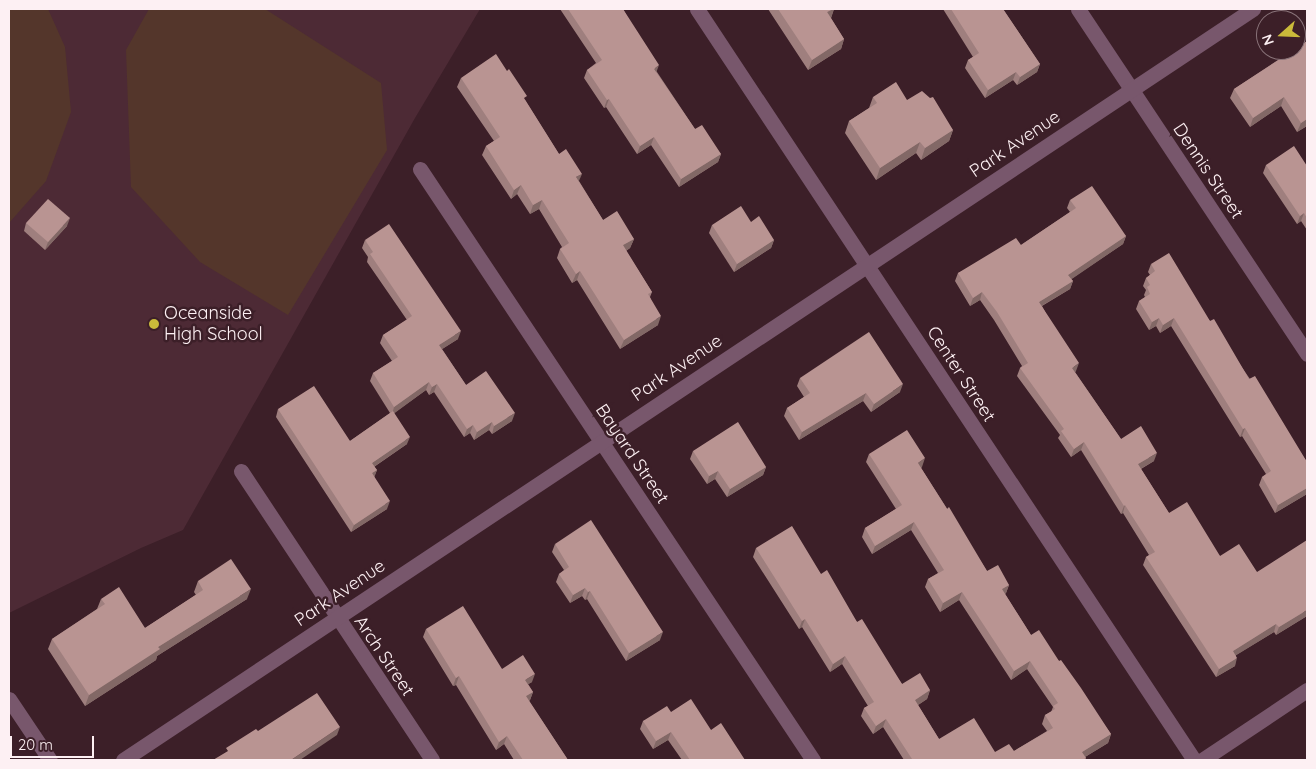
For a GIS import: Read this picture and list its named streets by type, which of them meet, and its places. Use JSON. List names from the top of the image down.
{
  "streets": {
    "street": [
      "Park Avenue",
      "Dennis Street",
      "Center Street",
      "Bayard Street",
      "Arch Street"
    ]
  },
  "crossings": [
    ["Park Avenue", "Dennis Street"],
    ["Park Avenue", "Center Street"],
    ["Park Avenue", "Bayard Street"],
    ["Park Avenue", "Arch Street"]
  ],
  "places": ["Oceanside High School"],
  "scale_bar": "20 m",
  "north": "left"
}
